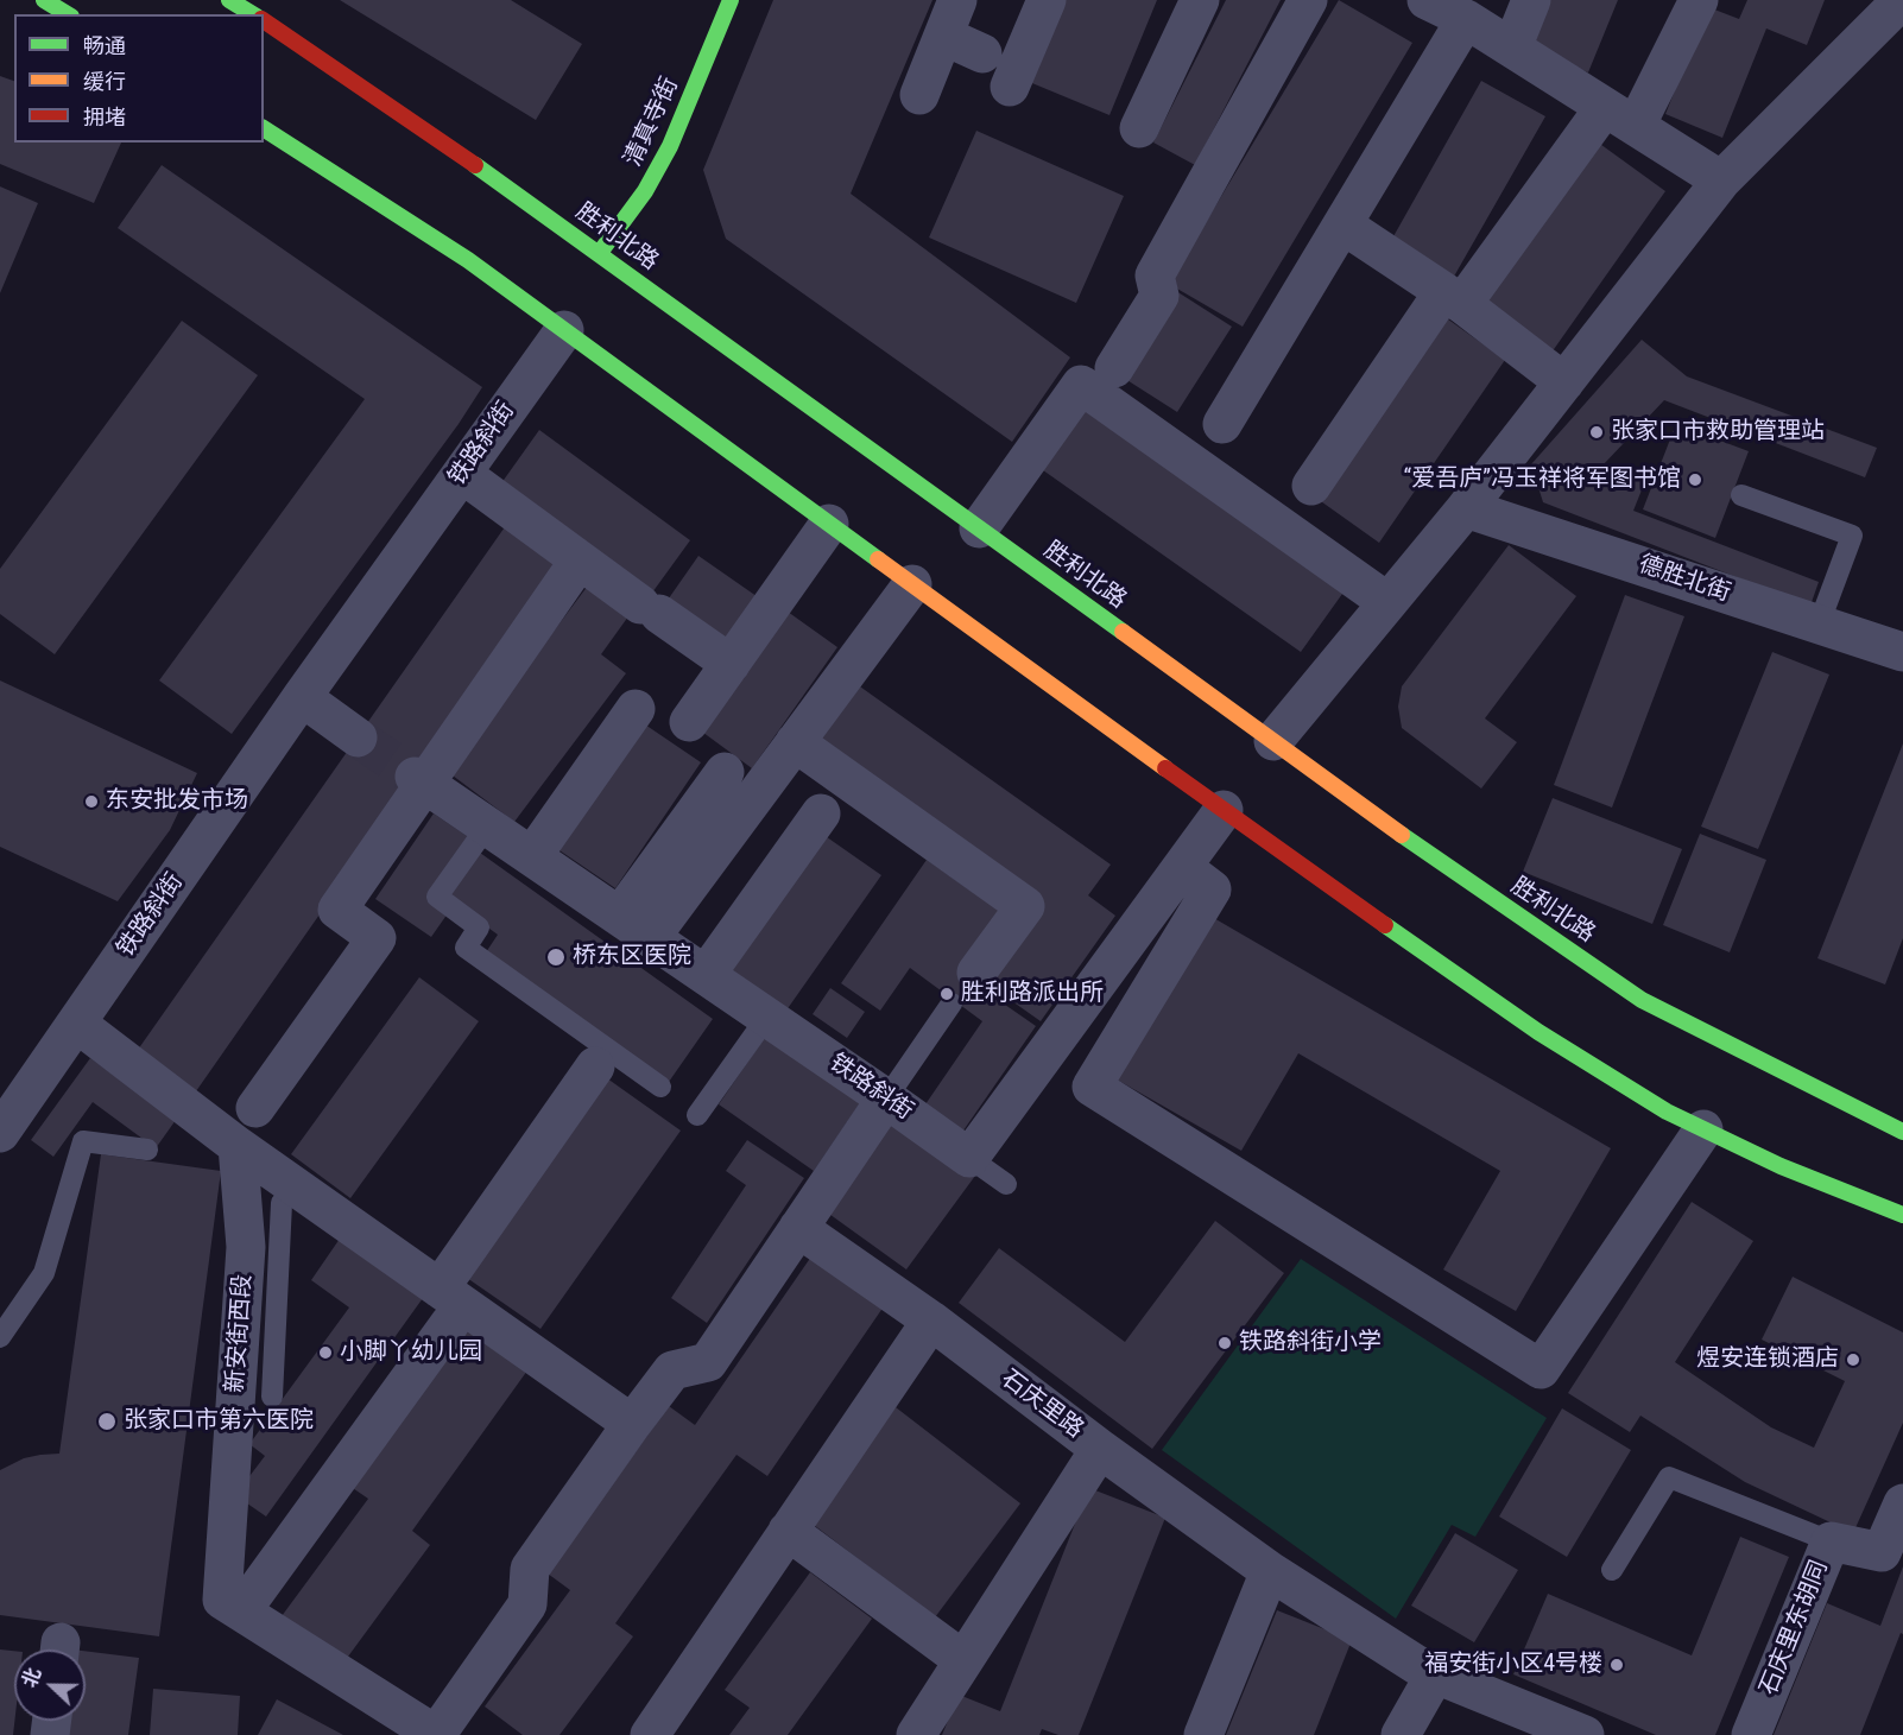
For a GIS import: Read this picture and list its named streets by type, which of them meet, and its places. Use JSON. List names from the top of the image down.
{
  "streets": {
    "main road": ["清真寺街", "胜利北路"],
    "street": [
      "铁路斜街",
      "德胜北街",
      "新安街西段",
      "石庆里路",
      "石庆里东胡同"
    ]
  },
  "crossings": [
    ["清真寺街", "胜利北路"]
  ],
  "places": [
    "张家口市救助管理站",
    "“爱吾庐”冯玉祥将军图书馆",
    "东安批发市场",
    "桥东区医院",
    "胜利路派出所",
    "铁路斜街小学",
    "小脚丫幼儿园",
    "煜安连锁酒店",
    "张家口市第六医院",
    "福安街小区4号楼"
  ],
  "legend": ["畅通", "缓行", "拥堵"],
  "north": "left"
}
